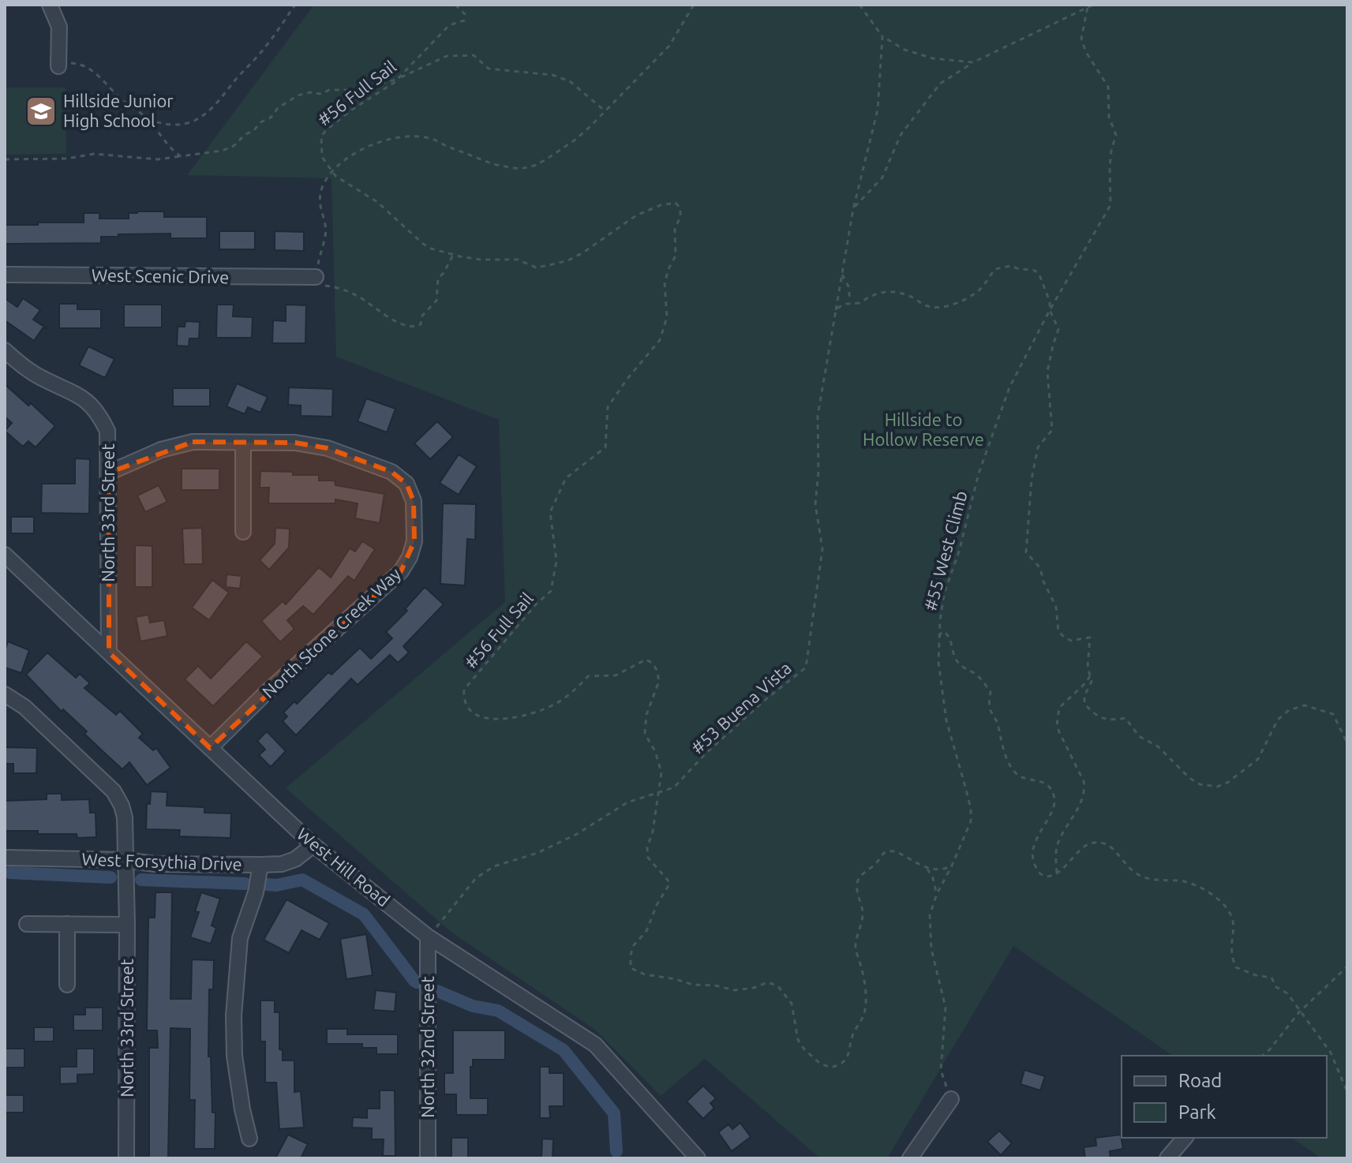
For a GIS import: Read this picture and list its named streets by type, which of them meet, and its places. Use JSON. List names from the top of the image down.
{
  "streets": {
    "street": [
      "West Scenic Drive",
      "North 33rd Street",
      "North Stone Creek Way",
      "West Forsythia Drive",
      "West Hill Road",
      "North 32nd Street"
    ],
    "path": ["#56 Full Sail", "#55 West Climb", "#53 Buena Vista"]
  },
  "crossings": [
    ["#56 Full Sail", "#53 Buena Vista"],
    ["North 33rd Street", "North Stone Creek Way"],
    ["North 33rd Street", "West Forsythia Drive"],
    ["North 33rd Street", "West Hill Road"],
    ["North Stone Creek Way", "West Hill Road"],
    ["#53 Buena Vista", "West Hill Road"],
    ["#53 Buena Vista", "North 32nd Street"],
    ["West Forsythia Drive", "West Hill Road"],
    ["West Hill Road", "North 32nd Street"]
  ],
  "parks": ["Hillside to Hollow Reserve"],
  "places": {
    "school or university": ["Hillside Junior High School"]
  },
  "legend": ["Road", "Park"]
}
